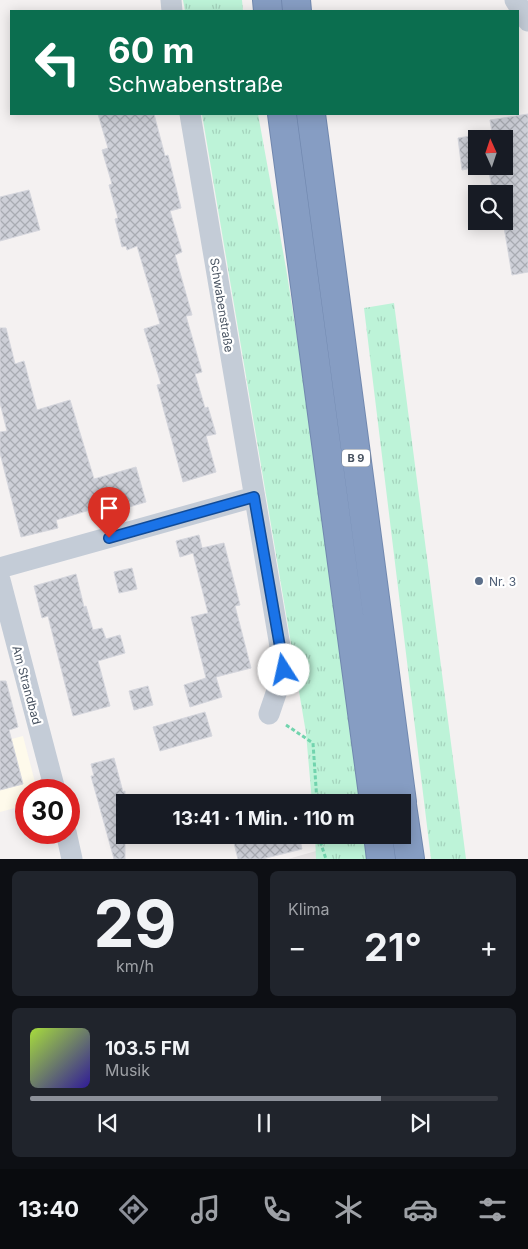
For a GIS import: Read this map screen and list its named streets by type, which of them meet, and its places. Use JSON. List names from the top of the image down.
{
  "streets": {
    "highway": ["B 9"],
    "street": ["Schwabenstraße", "Am Strandbad"]
  },
  "places": ["Nr. 3"],
  "north": "top",
  "page": {
    "turn": ["60 m", "Schwabenstraße"],
    "limit": "30",
    "trip": "13:41 · 1 Min. · 110 m",
    "tile": [
      ["29", "km/h"],
      "Klima"
    ],
    "heat": ["−", "21°", "+"],
    "song": ["103.5 FM", "Musik"],
    "tabs": "13:40"
  }
}
